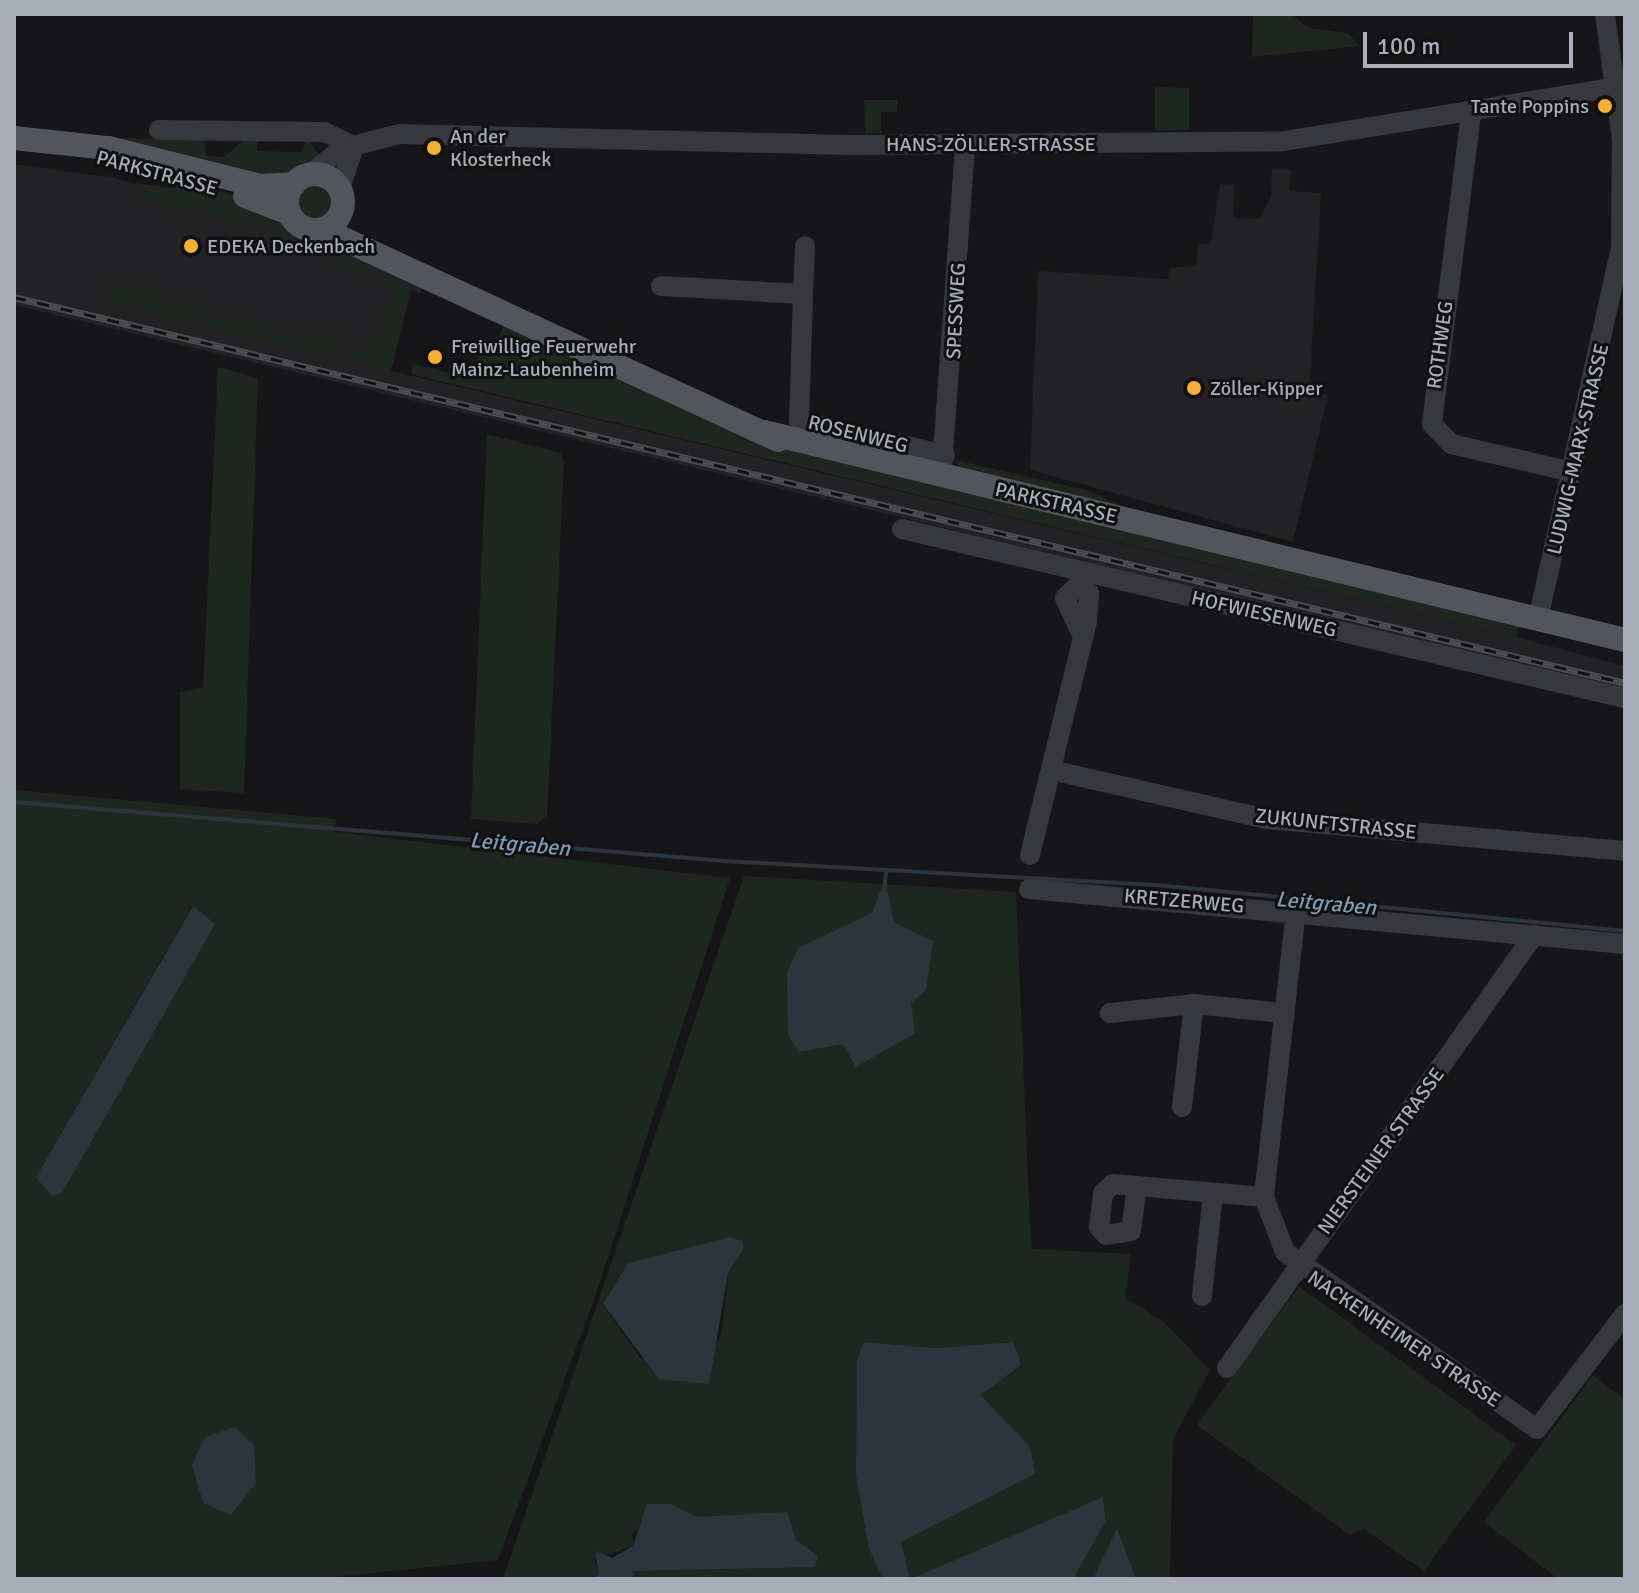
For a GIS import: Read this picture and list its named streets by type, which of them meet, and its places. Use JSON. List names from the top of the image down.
{
  "streets": {
    "main road": ["PARKSTRASSE"],
    "street": [
      "HANS-ZÖLLER-STRASSE",
      "SPESSWEG",
      "ROTHWEG",
      "ROSENWEG",
      "LUDWIG-MARX-STRASSE",
      "HOFWIESENWEG",
      "ZUKUNFTSTRASSE",
      "KRETZERWEG",
      "NIERSTEINER STRASSE",
      "NACKENHEIMER STRASSE"
    ]
  },
  "crossings": [
    ["HANS-ZÖLLER-STRASSE", "PARKSTRASSE"],
    ["HANS-ZÖLLER-STRASSE", "SPESSWEG"],
    ["HANS-ZÖLLER-STRASSE", "ROTHWEG"],
    ["HANS-ZÖLLER-STRASSE", "LUDWIG-MARX-STRASSE"],
    ["PARKSTRASSE", "SPESSWEG"],
    ["PARKSTRASSE", "ROSENWEG"],
    ["PARKSTRASSE", "LUDWIG-MARX-STRASSE"],
    ["SPESSWEG", "ROSENWEG"],
    ["ROTHWEG", "LUDWIG-MARX-STRASSE"],
    ["KRETZERWEG", "NIERSTEINER STRASSE"],
    ["KRETZERWEG", "NACKENHEIMER STRASSE"],
    ["NIERSTEINER STRASSE", "NACKENHEIMER STRASSE"]
  ],
  "water": ["Leitgraben"],
  "places": [
    "Tante Poppins",
    "An der Klosterheck",
    "EDEKA Deckenbach",
    "Freiwillige Feuerwehr Mainz-Laubenheim",
    "Zöller-Kipper"
  ],
  "scale_bar": "100 m"
}
